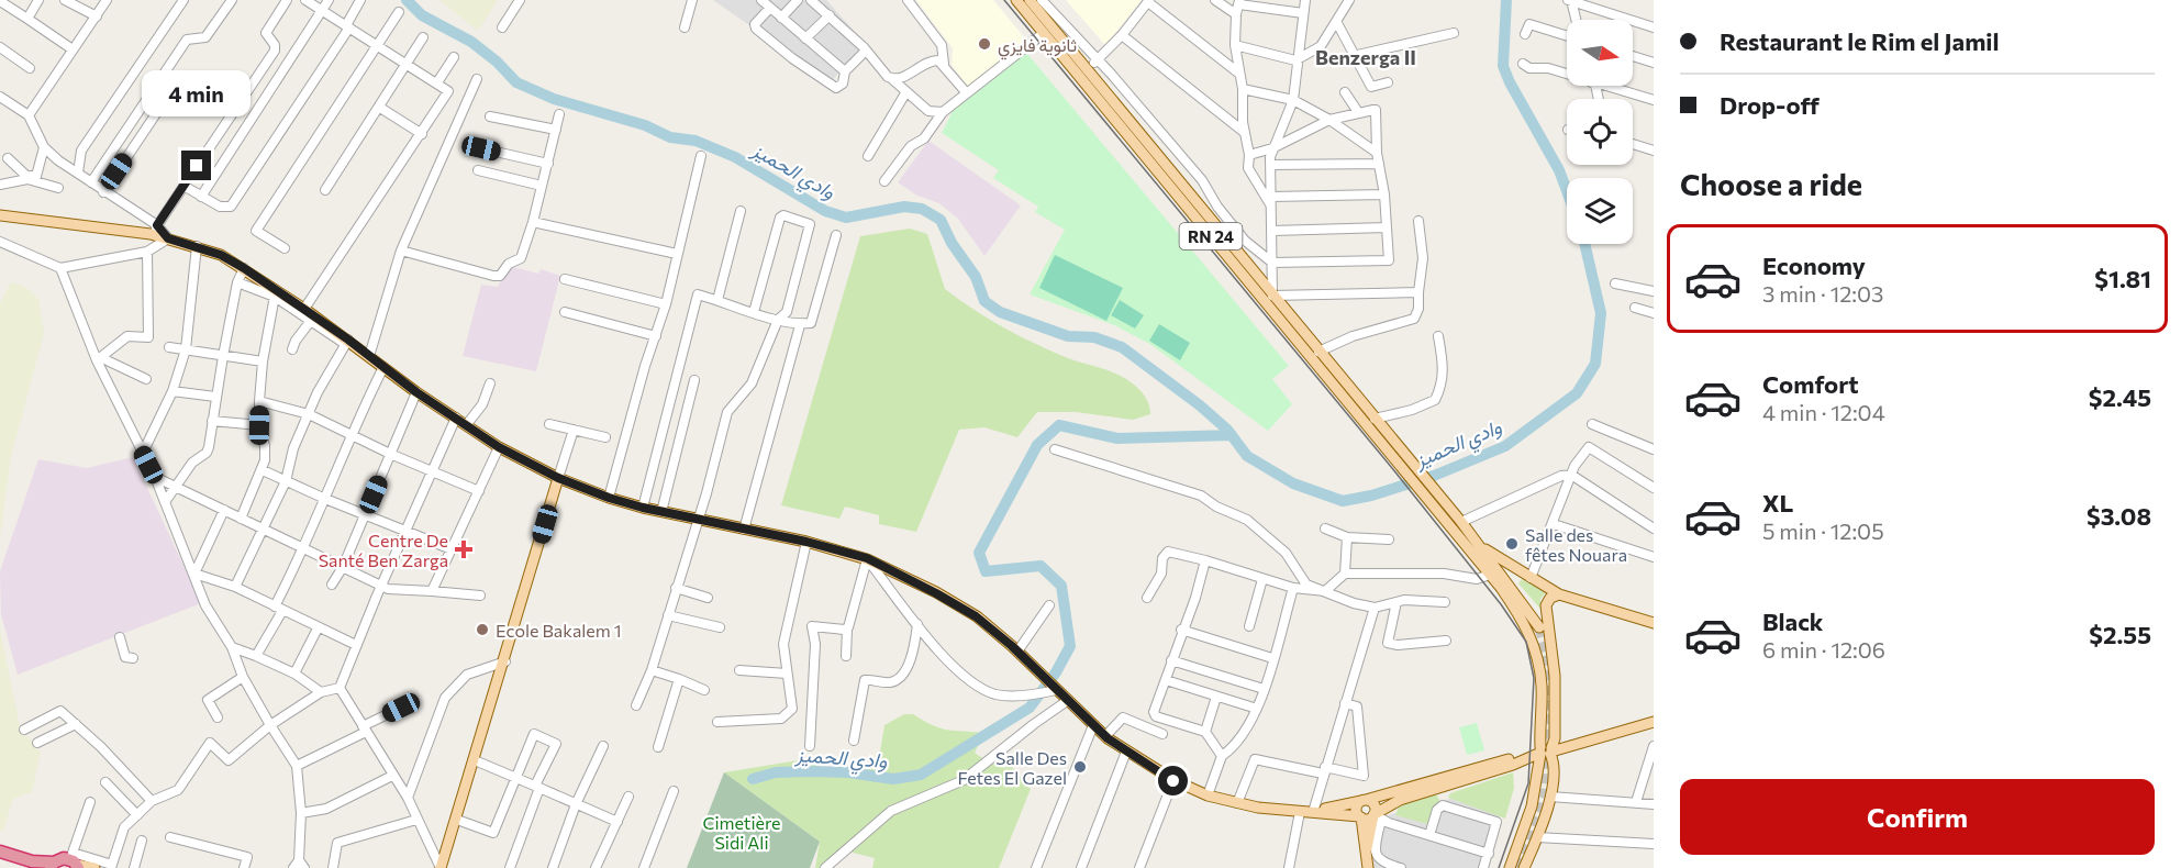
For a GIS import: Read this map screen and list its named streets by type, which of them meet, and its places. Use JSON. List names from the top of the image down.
{
  "streets": {
    "main road": ["RN 24"]
  },
  "districts": ["Benzerga II"],
  "water": ["وادي الحميز"],
  "parks": ["Cimetière Sidi Ali"],
  "places": {
    "other": [
      "ثانوية فايزي",
      "Salle des fêtes Nouara",
      "Ecole Bakalem 1",
      "Salle Des Fetes El Gazel"
    ],
    "health": ["Centre De Santé Ben Zarga"]
  },
  "north": "right",
  "page": {
    "banner": ["Restaurant le Rim el Jamil", "Drop-off"],
    "bubble": "4 min",
    "heading": "Choose a ride",
    "list": [
      {
        "name": "Economy",
        "note": "3 min · 12:03",
        "value": "$1.81"
      },
      {
        "name": "Comfort",
        "note": "4 min · 12:04",
        "value": "$2.45"
      },
      {
        "name": "XL",
        "note": "5 min · 12:05",
        "value": "$3.08"
      },
      {
        "name": "Black",
        "note": "6 min · 12:06",
        "value": "$2.55"
      }
    ],
    "buttons": "Confirm"
  }
}
